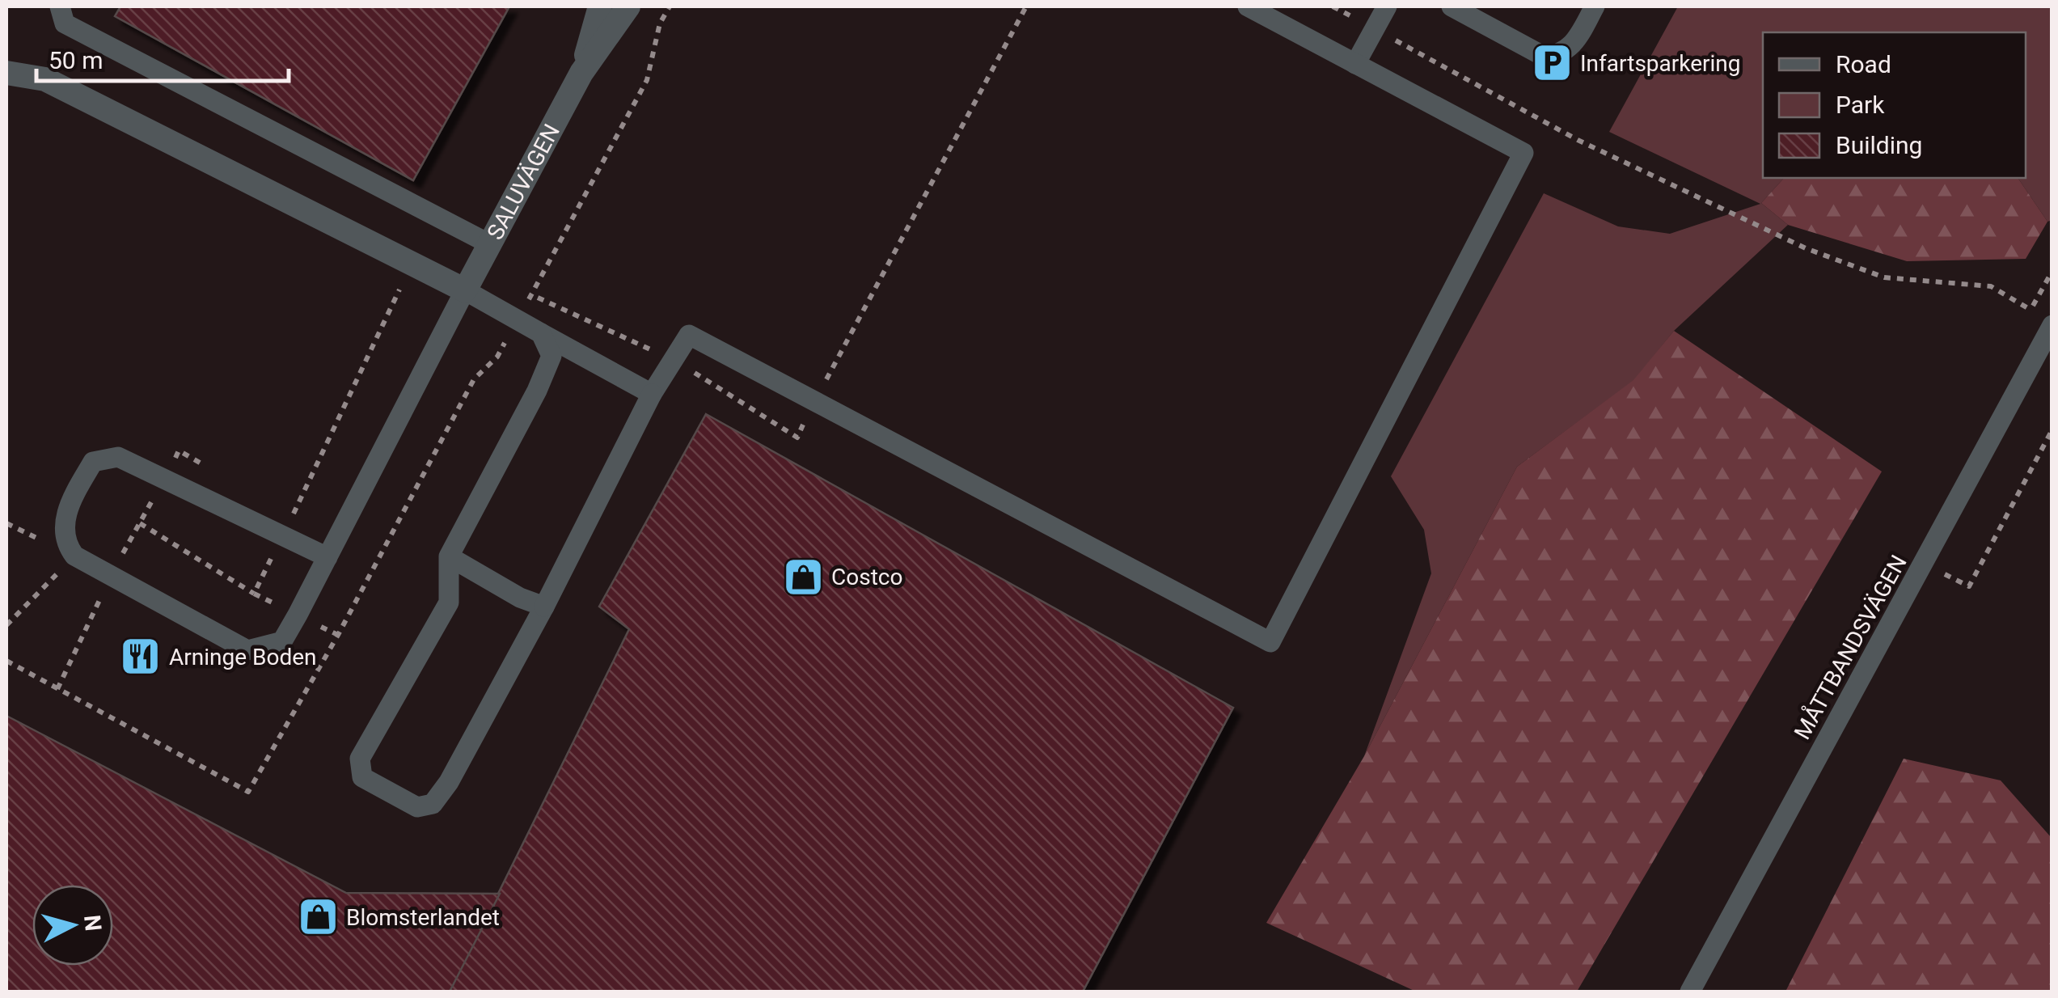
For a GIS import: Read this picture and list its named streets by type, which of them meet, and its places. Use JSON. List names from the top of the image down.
{
  "streets": {
    "street": ["SALUVÄGEN"],
    "lane": ["MÅTTBANDSVÄGEN"]
  },
  "places": {
    "parking": ["Infartsparkering"],
    "shop": ["Costco", "Blomsterlandet"],
    "restaurant": ["Arninge Boden"]
  },
  "legend": ["Road", "Park", "Building"],
  "scale_bar": "50 m",
  "north": "right"
}
